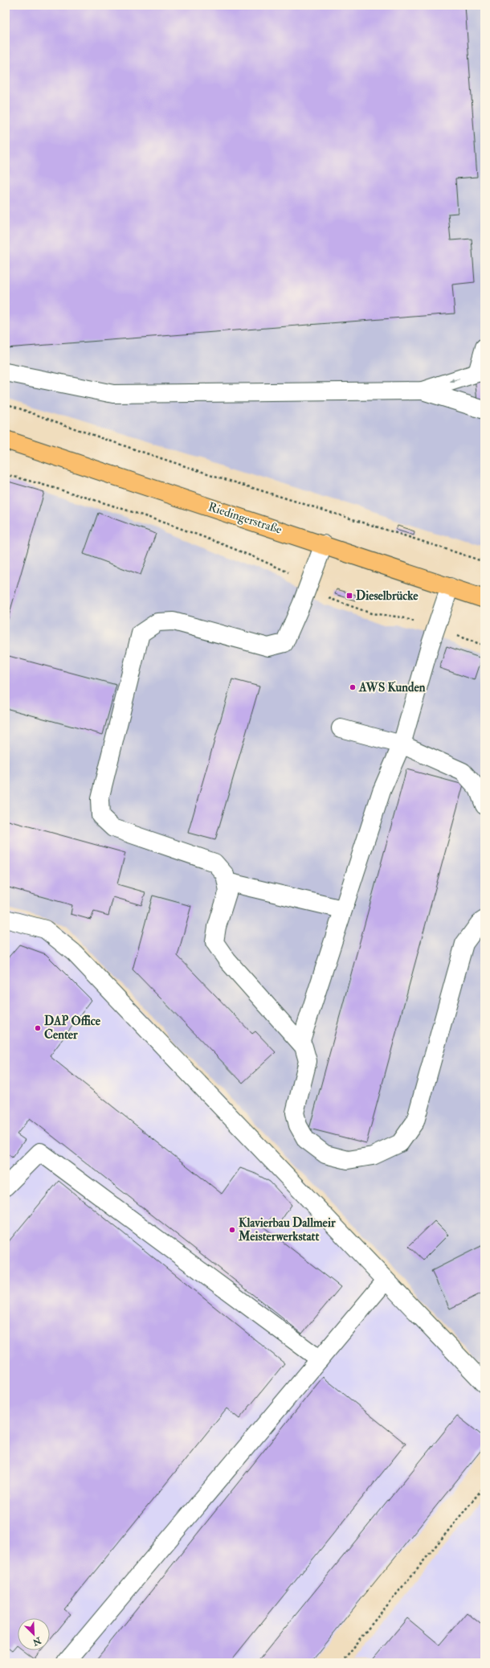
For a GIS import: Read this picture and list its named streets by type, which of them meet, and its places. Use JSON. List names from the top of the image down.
{
  "streets": {
    "main road": ["Riedingerstraße"]
  },
  "places": {
    "transit": ["Dieselbrücke"],
    "other": ["AWS Kunden", "DAP Office Center", "Klavierbau Dallmeir Meisterwerkstatt"]
  },
  "north": "bottom right"
}
